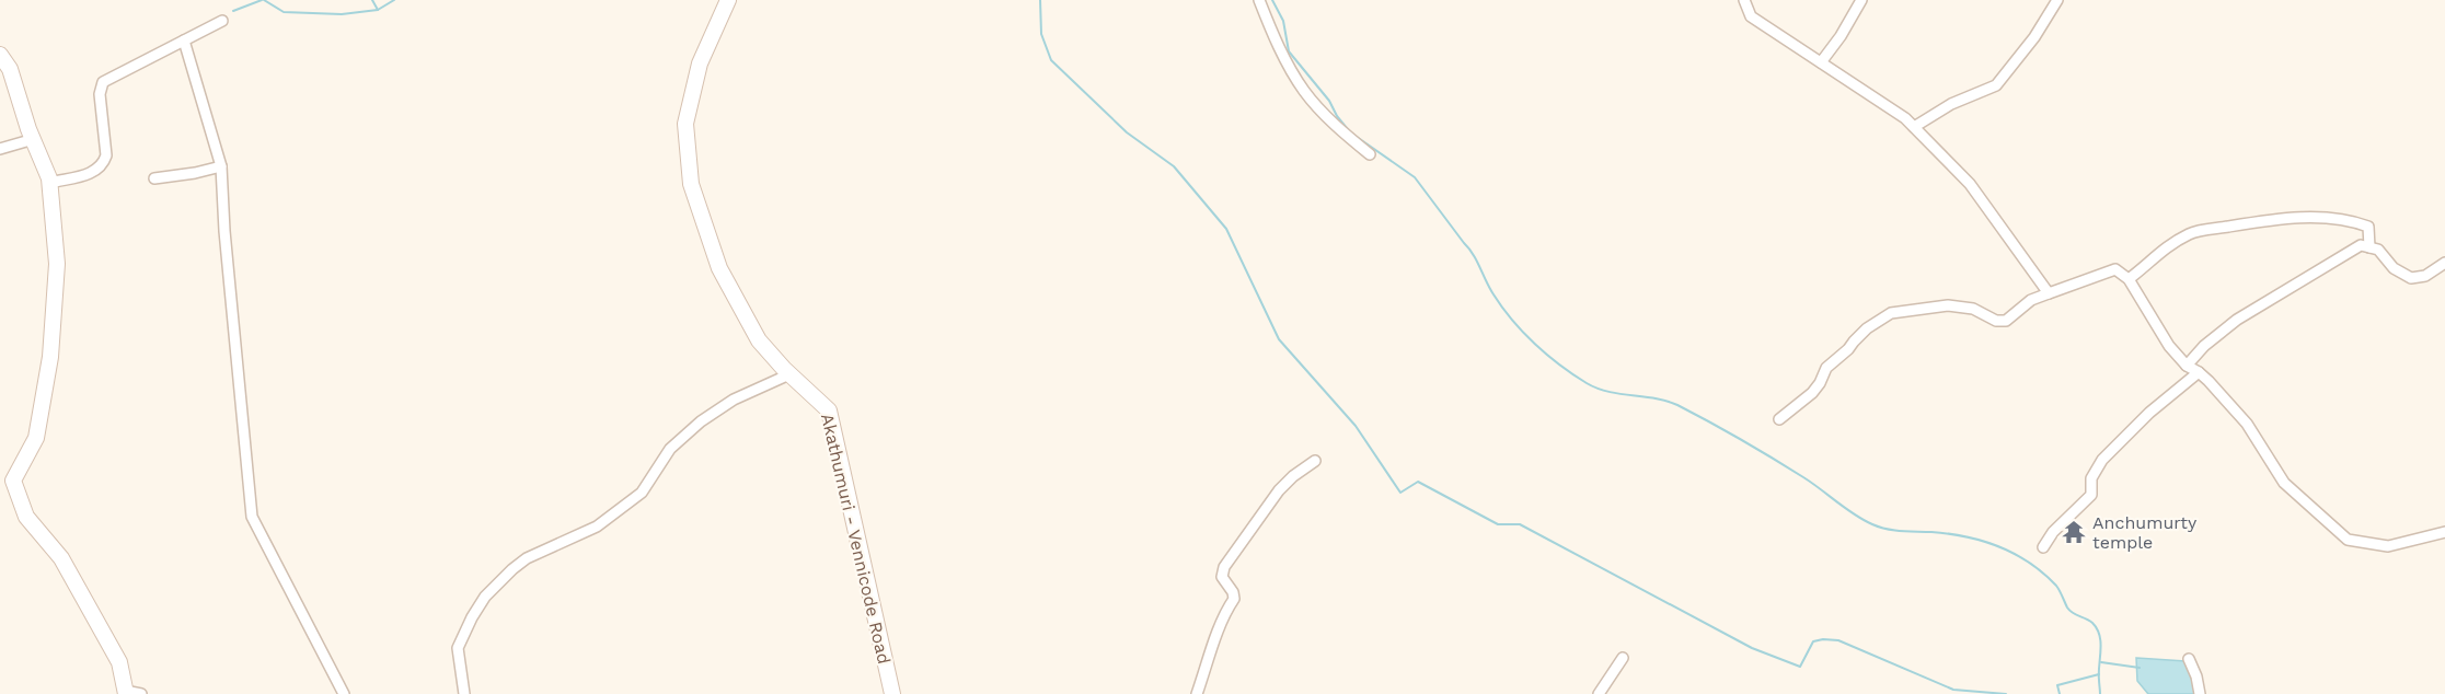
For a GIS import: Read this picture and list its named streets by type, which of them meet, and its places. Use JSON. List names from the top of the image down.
{
  "streets": {
    "street": ["Akathumuri - Vennicode Road"]
  },
  "places": {
    "temple": ["Anchumurty temple"]
  }
}
